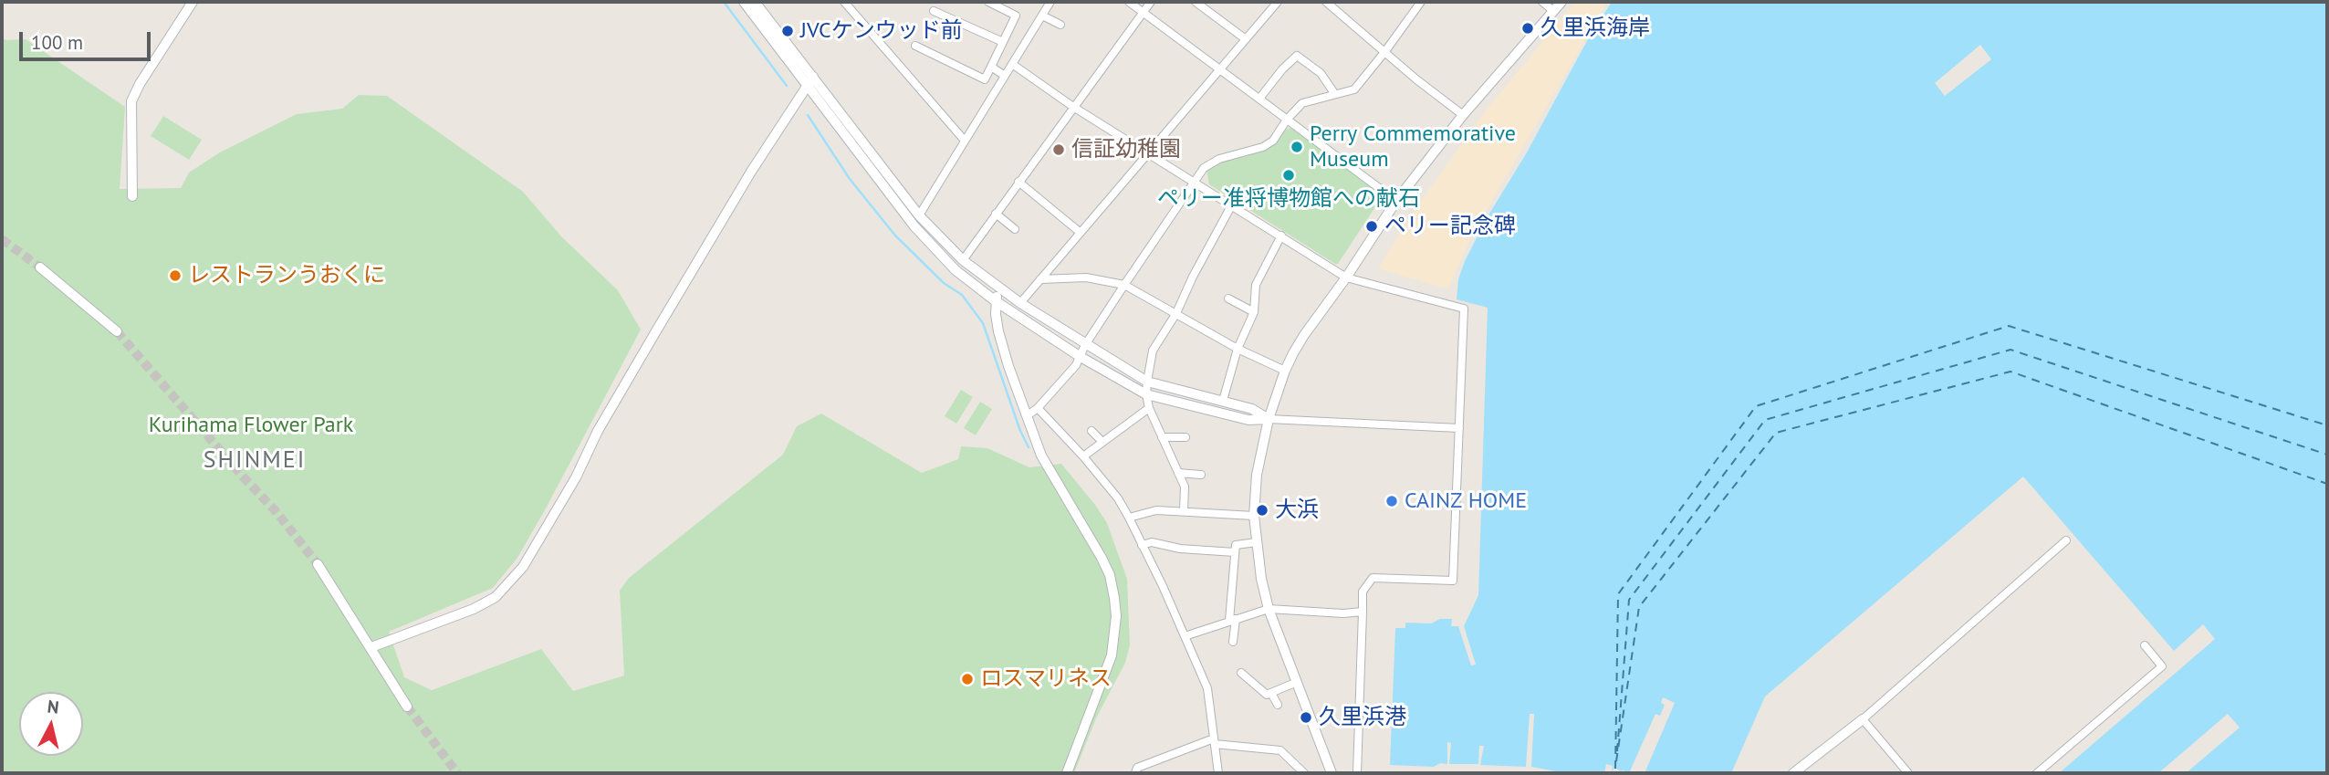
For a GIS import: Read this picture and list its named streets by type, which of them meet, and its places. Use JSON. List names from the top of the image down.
{
  "districts": ["SHINMEI"],
  "parks": ["Kurihama Flower Park"],
  "places": [
    "久里浜海岸",
    "JVCケンウッド前",
    "Perry Commemorative Museum",
    "信証幼稚園",
    "ペリー准将博物館への献石",
    "ペリー記念碑",
    "レストランうおくに",
    "CAINZ HOME",
    "大浜",
    "ロスマリネス",
    "久里浜港"
  ],
  "scale_bar": "100 m",
  "north": "top"
}
